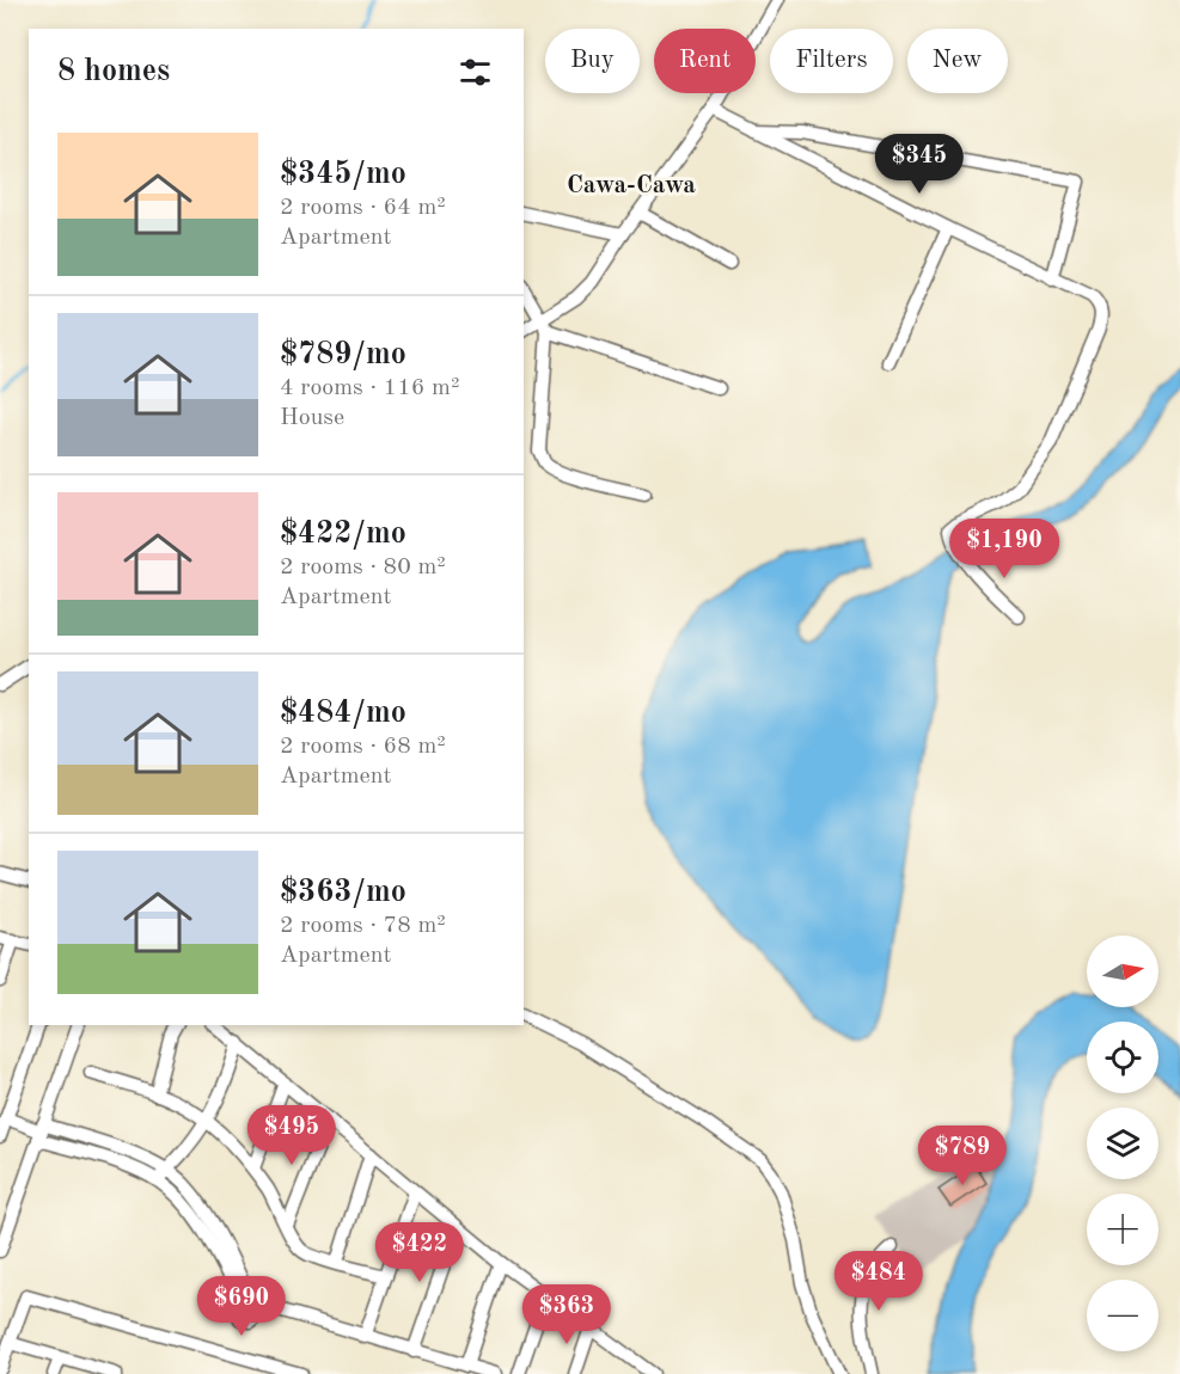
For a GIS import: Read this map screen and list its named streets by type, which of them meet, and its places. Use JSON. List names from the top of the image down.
{
  "districts": ["Cawa-Cawa"],
  "north": "right",
  "page": {
    "chip": [
      "Buy",
      "Rent",
      "Filters",
      "New"
    ],
    "heading": "8 homes",
    "list": [
      {
        "name": "$345/mo",
        "note": "2 rooms · 64 m² · Apartment"
      },
      {
        "name": "$789/mo",
        "note": "4 rooms · 116 m² · House"
      },
      {
        "name": "$422/mo",
        "note": "2 rooms · 80 m² · Apartment"
      },
      {
        "name": "$484/mo",
        "note": "2 rooms · 68 m² · Apartment"
      },
      {
        "name": "$363/mo",
        "note": "2 rooms · 78 m² · Apartment"
      }
    ],
    "price": [
      "$345",
      "$1,190",
      "$495",
      "$789",
      "$422",
      "$484",
      "$690",
      "$363"
    ],
    "map_buttons": ["+", "−"]
  }
}
